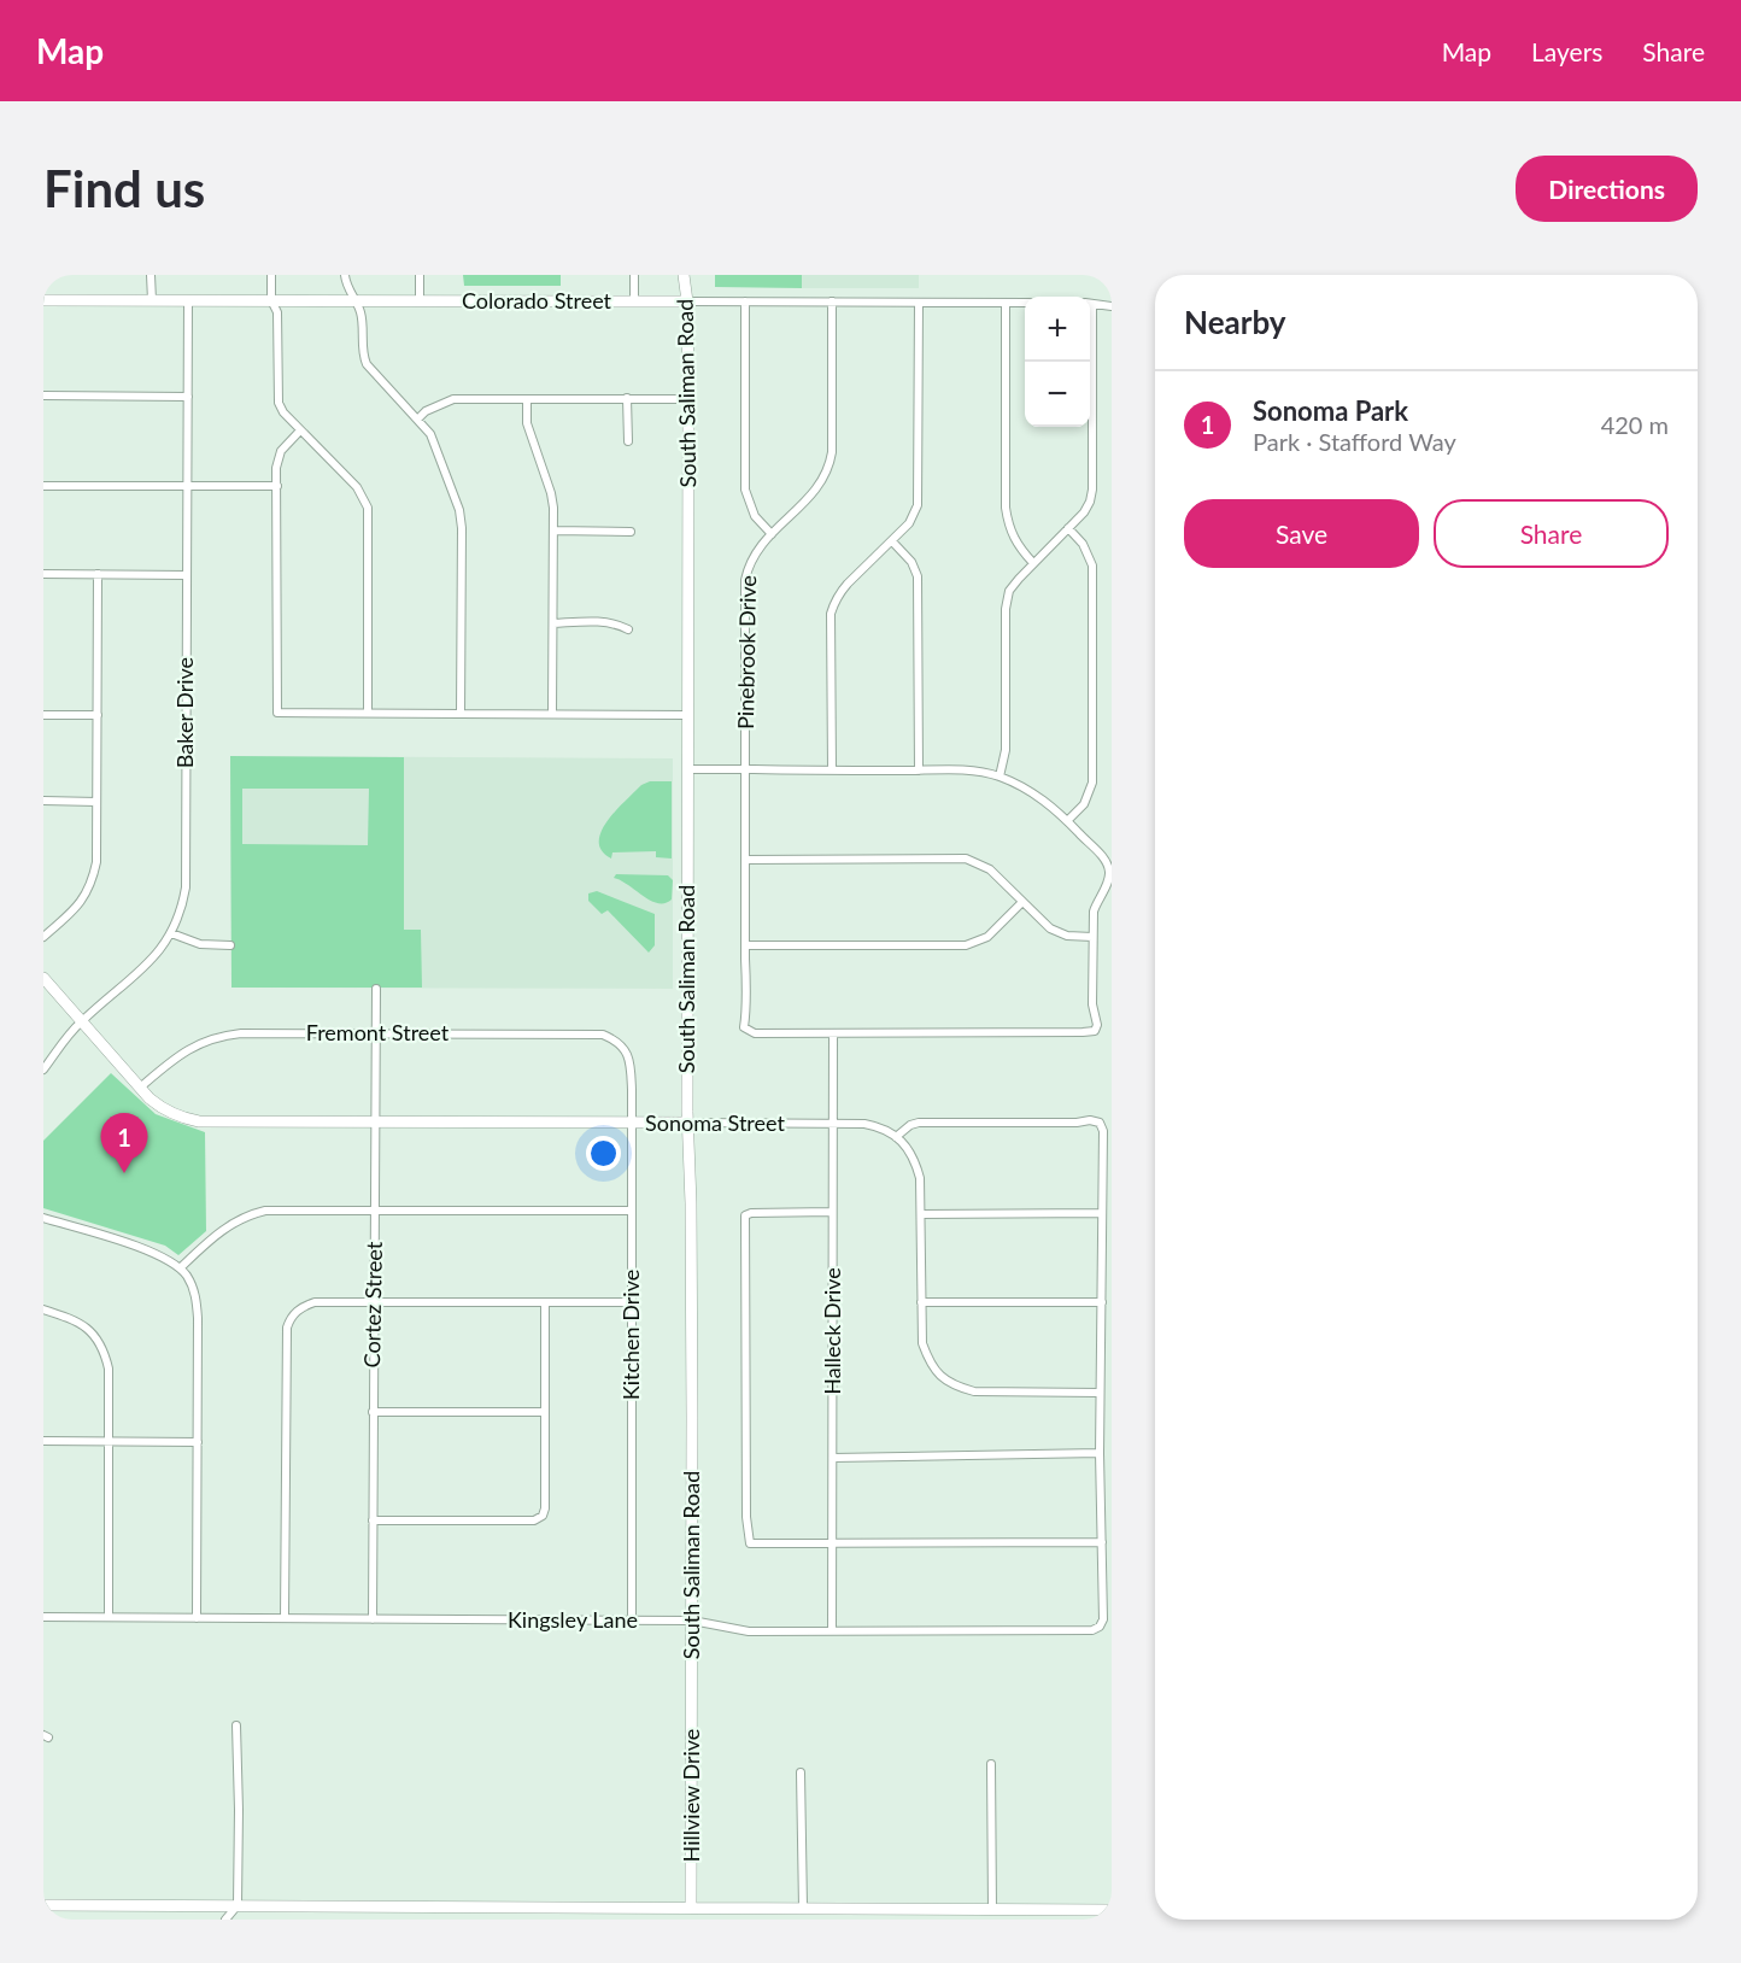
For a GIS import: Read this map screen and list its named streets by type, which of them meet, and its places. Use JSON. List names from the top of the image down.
{
  "streets": {
    "street": [
      "Colorado Street",
      "South Saliman Road",
      "Pinebrook Drive",
      "Baker Drive",
      "Fremont Street",
      "Sonoma Street",
      "Cortez Street",
      "Halleck Drive",
      "Kitchen Drive",
      "Kingsley Lane",
      "Hillview Drive"
    ]
  },
  "crossings": [
    ["Colorado Street", "South Saliman Road"],
    ["Colorado Street", "Pinebrook Drive"],
    ["Colorado Street", "Baker Drive"],
    ["South Saliman Road", "Sonoma Street"],
    ["South Saliman Road", "Kingsley Lane"],
    ["South Saliman Road", "Hillview Drive"],
    ["Pinebrook Drive", "Halleck Drive"],
    ["Baker Drive", "Sonoma Street"],
    ["Fremont Street", "Sonoma Street"],
    ["Fremont Street", "Cortez Street"],
    ["Fremont Street", "Kitchen Drive"],
    ["Sonoma Street", "Cortez Street"],
    ["Sonoma Street", "Halleck Drive"],
    ["Sonoma Street", "Kitchen Drive"],
    ["Cortez Street", "Kingsley Lane"],
    ["Halleck Drive", "Kingsley Lane"],
    ["Kitchen Drive", "Kingsley Lane"]
  ],
  "page": {
    "header": "Map",
    "nav": ["Map", "Layers", "Share"],
    "buttons": [
      "Directions",
      ["Save", "Share"]
    ],
    "title": "Find us",
    "heading": "Nearby",
    "map_buttons": ["+", "−"],
    "list": [
      {
        "mark": "1",
        "name": "Sonoma Park",
        "note": "Park · Stafford Way",
        "value": "420 m"
      }
    ],
    "pins": "1"
  }
}
